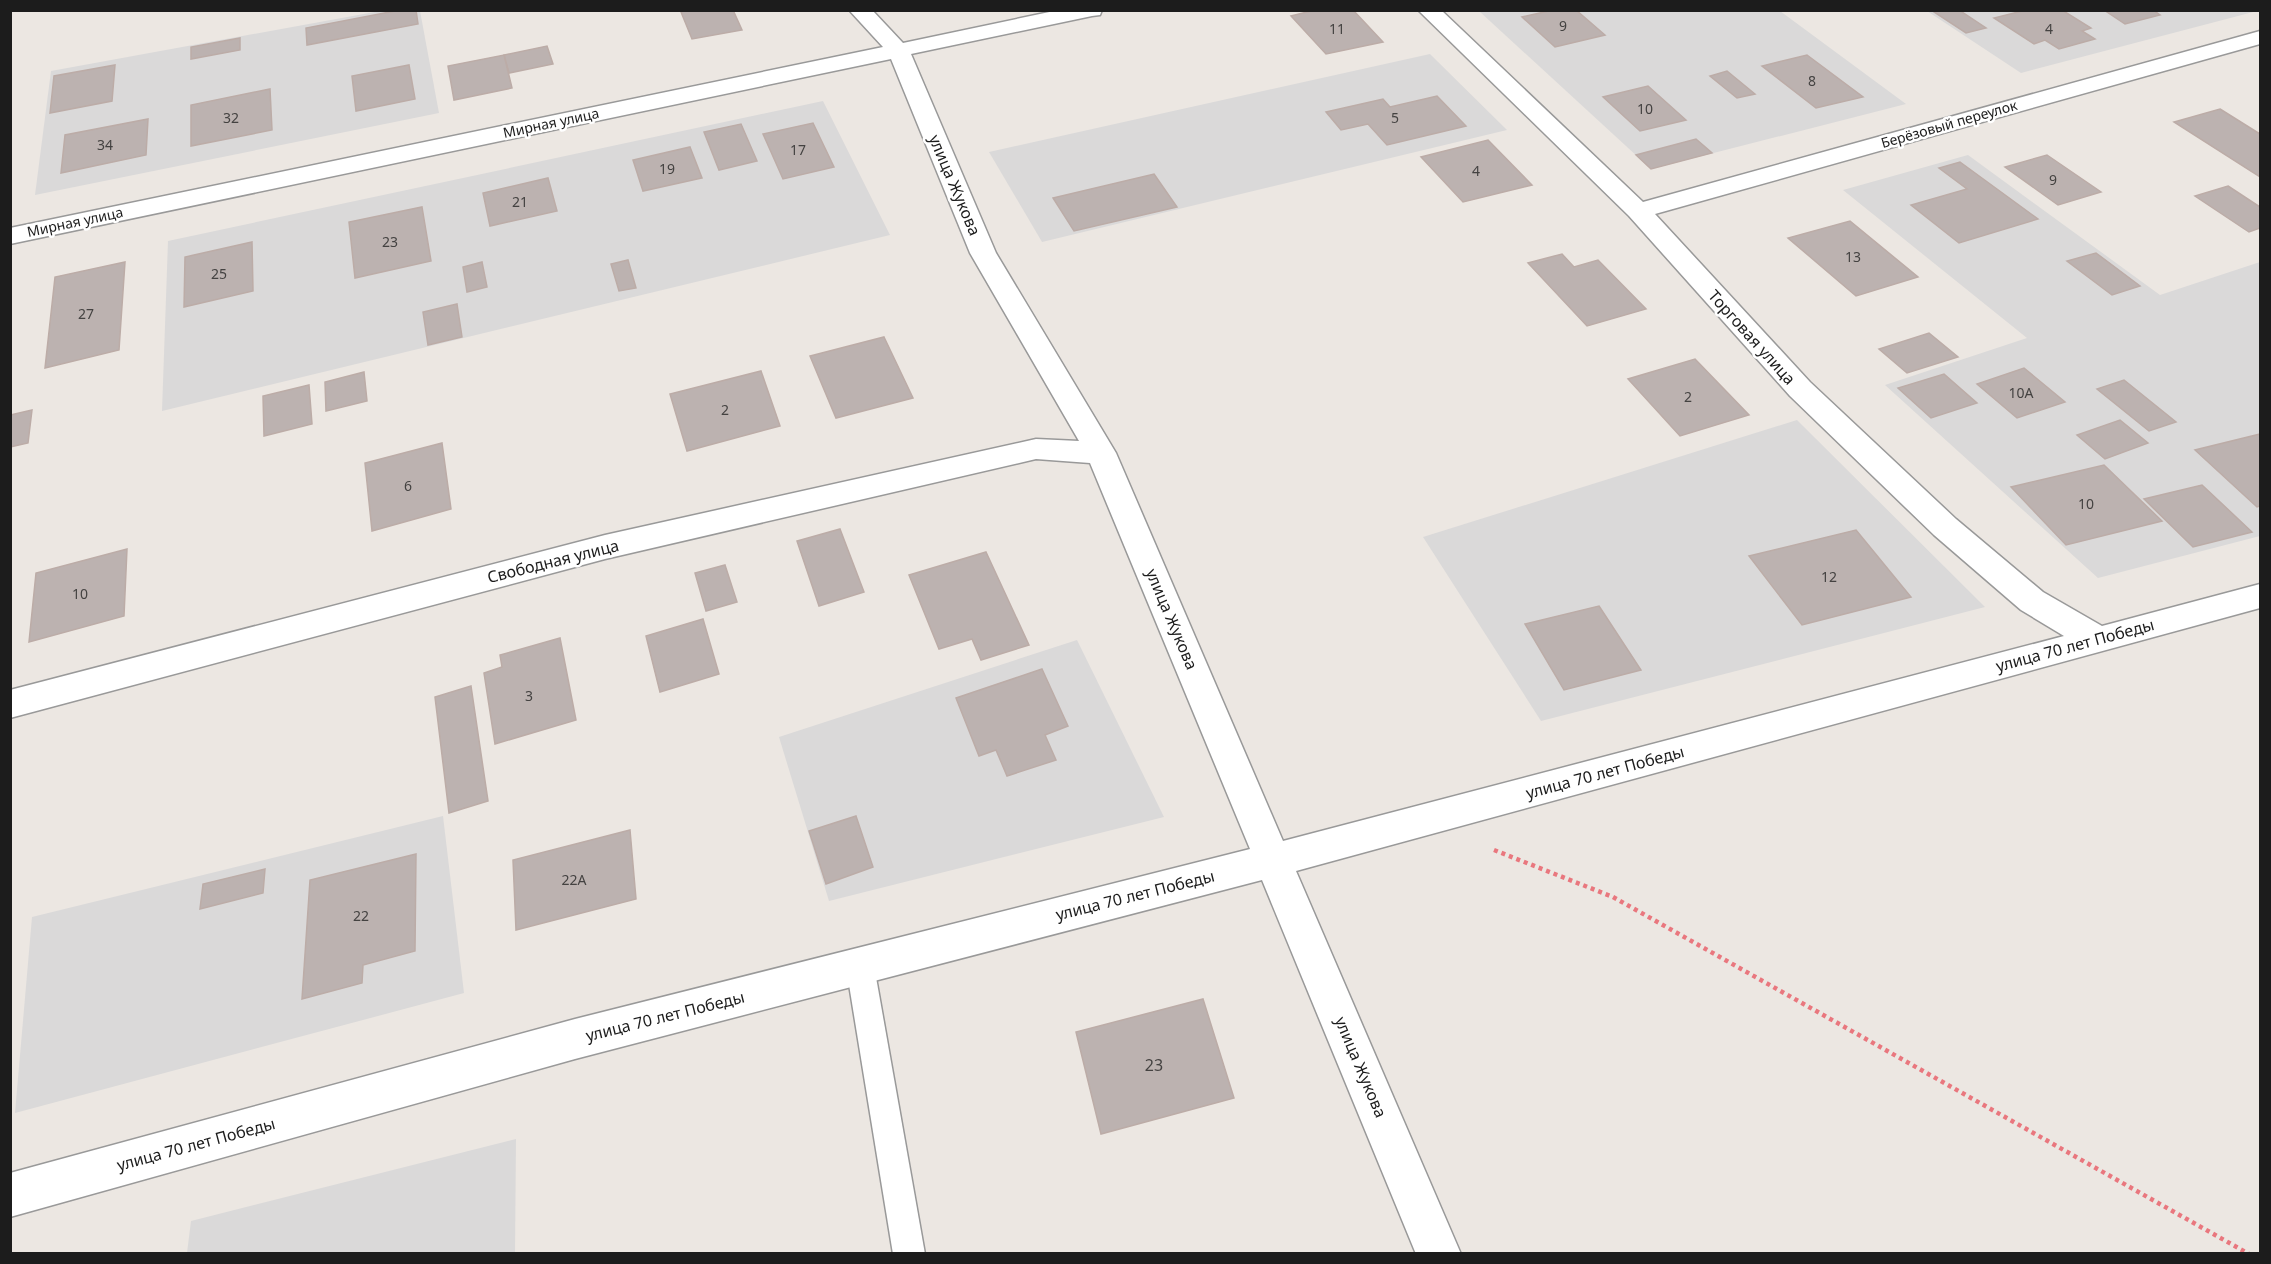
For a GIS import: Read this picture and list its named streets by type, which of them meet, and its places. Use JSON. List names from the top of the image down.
{
  "streets": {
    "street": [
      "Мирная улица",
      "Берёзовый переулок",
      "улица Жукова",
      "Торговая улица",
      "Свободная улица",
      "улица 70 лет Победы"
    ]
  },
  "crossings": [
    ["Мирная улица", "улица Жукова"],
    ["Берёзовый переулок", "Торговая улица"],
    ["улица Жукова", "Свободная улица"],
    ["улица Жукова", "улица 70 лет Победы"],
    ["Торговая улица", "улица 70 лет Победы"]
  ],
  "house_numbers": [
    "9",
    "11",
    "4",
    "8",
    "10",
    "32",
    "5",
    "34",
    "17",
    "19",
    "4",
    "9",
    "21",
    "23",
    "13",
    "25",
    "27",
    "10А",
    "2",
    "2",
    "6",
    "10",
    "12",
    "10",
    "3",
    "22А",
    "22",
    "23"
  ]
}
